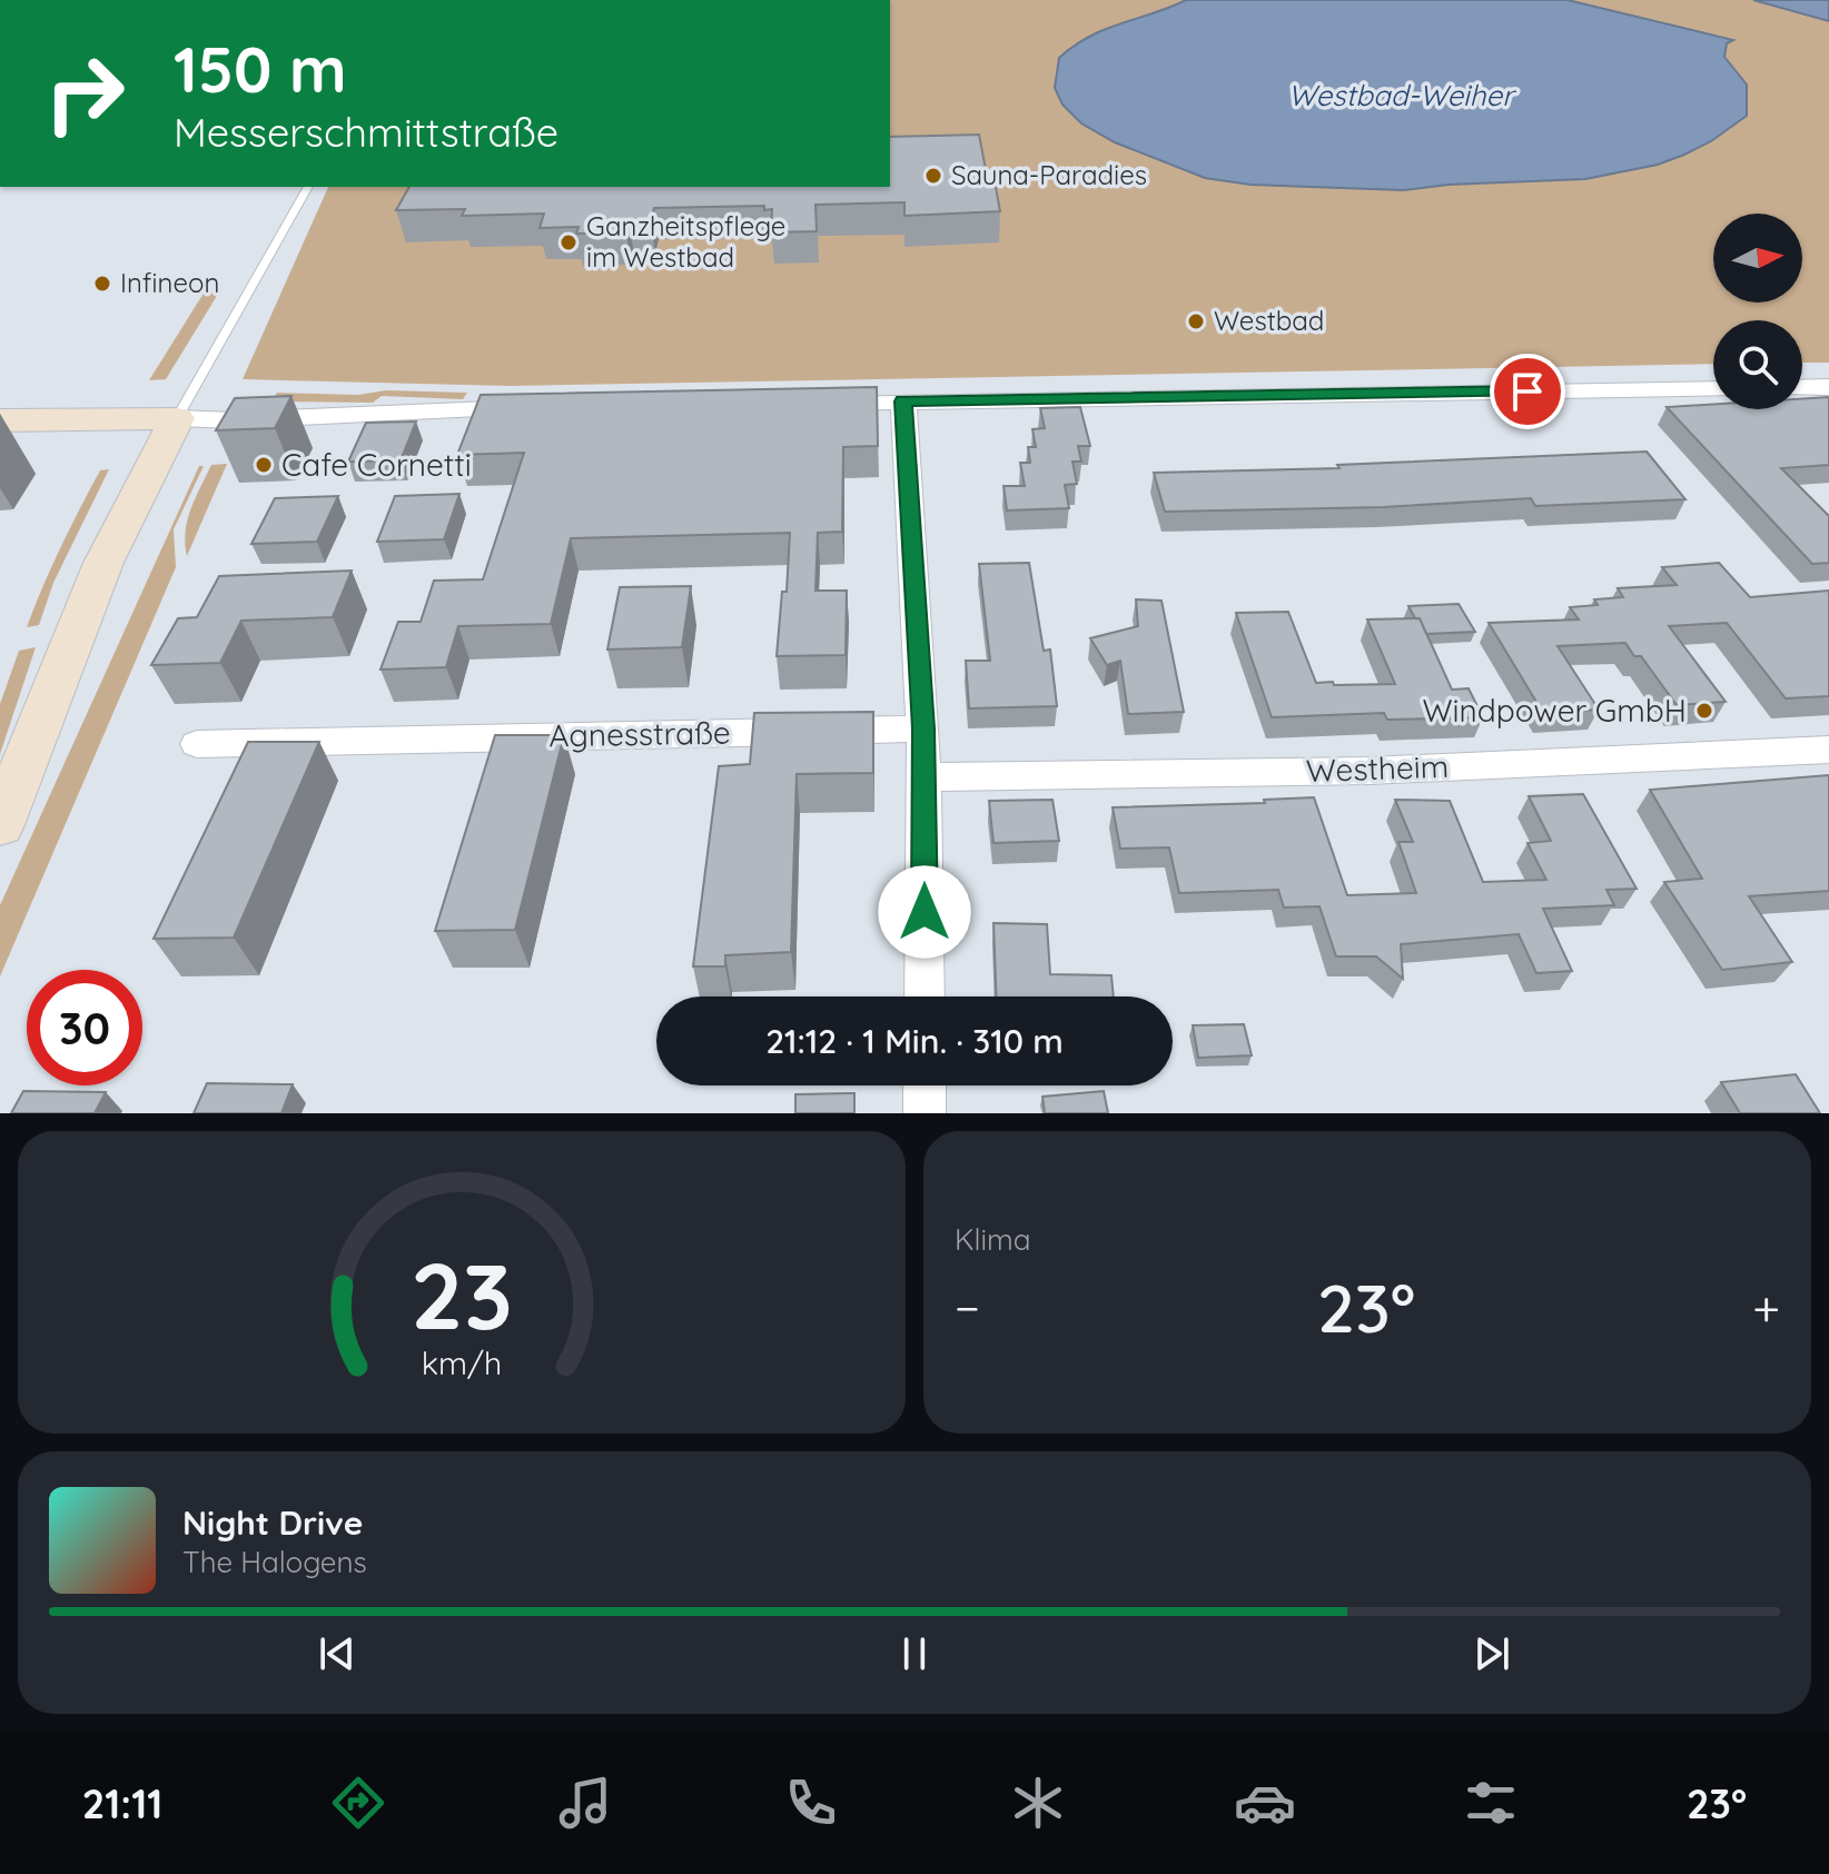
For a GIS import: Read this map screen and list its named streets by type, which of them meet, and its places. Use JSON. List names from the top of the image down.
{
  "streets": {
    "street": ["Agnesstraße", "Westheim"]
  },
  "water": ["Westbad-Weiher"],
  "places": [
    "Sauna-Paradies",
    "Ganzheitspflege im Westbad",
    "Infineon",
    "Westbad",
    "Cafe Cornetti",
    "Windpower GmbH"
  ],
  "north": "right",
  "page": {
    "turn": ["150 m", "Messerschmittstraße"],
    "limit": "30",
    "trip": "21:12 · 1 Min. · 310 m",
    "tile": "Klima",
    "heat": ["−", "23°", "+"],
    "song": ["Night Drive", "The Halogens"],
    "tabs": ["21:11", "23°"],
    "gauge": ["23", "km/h"]
  }
}
